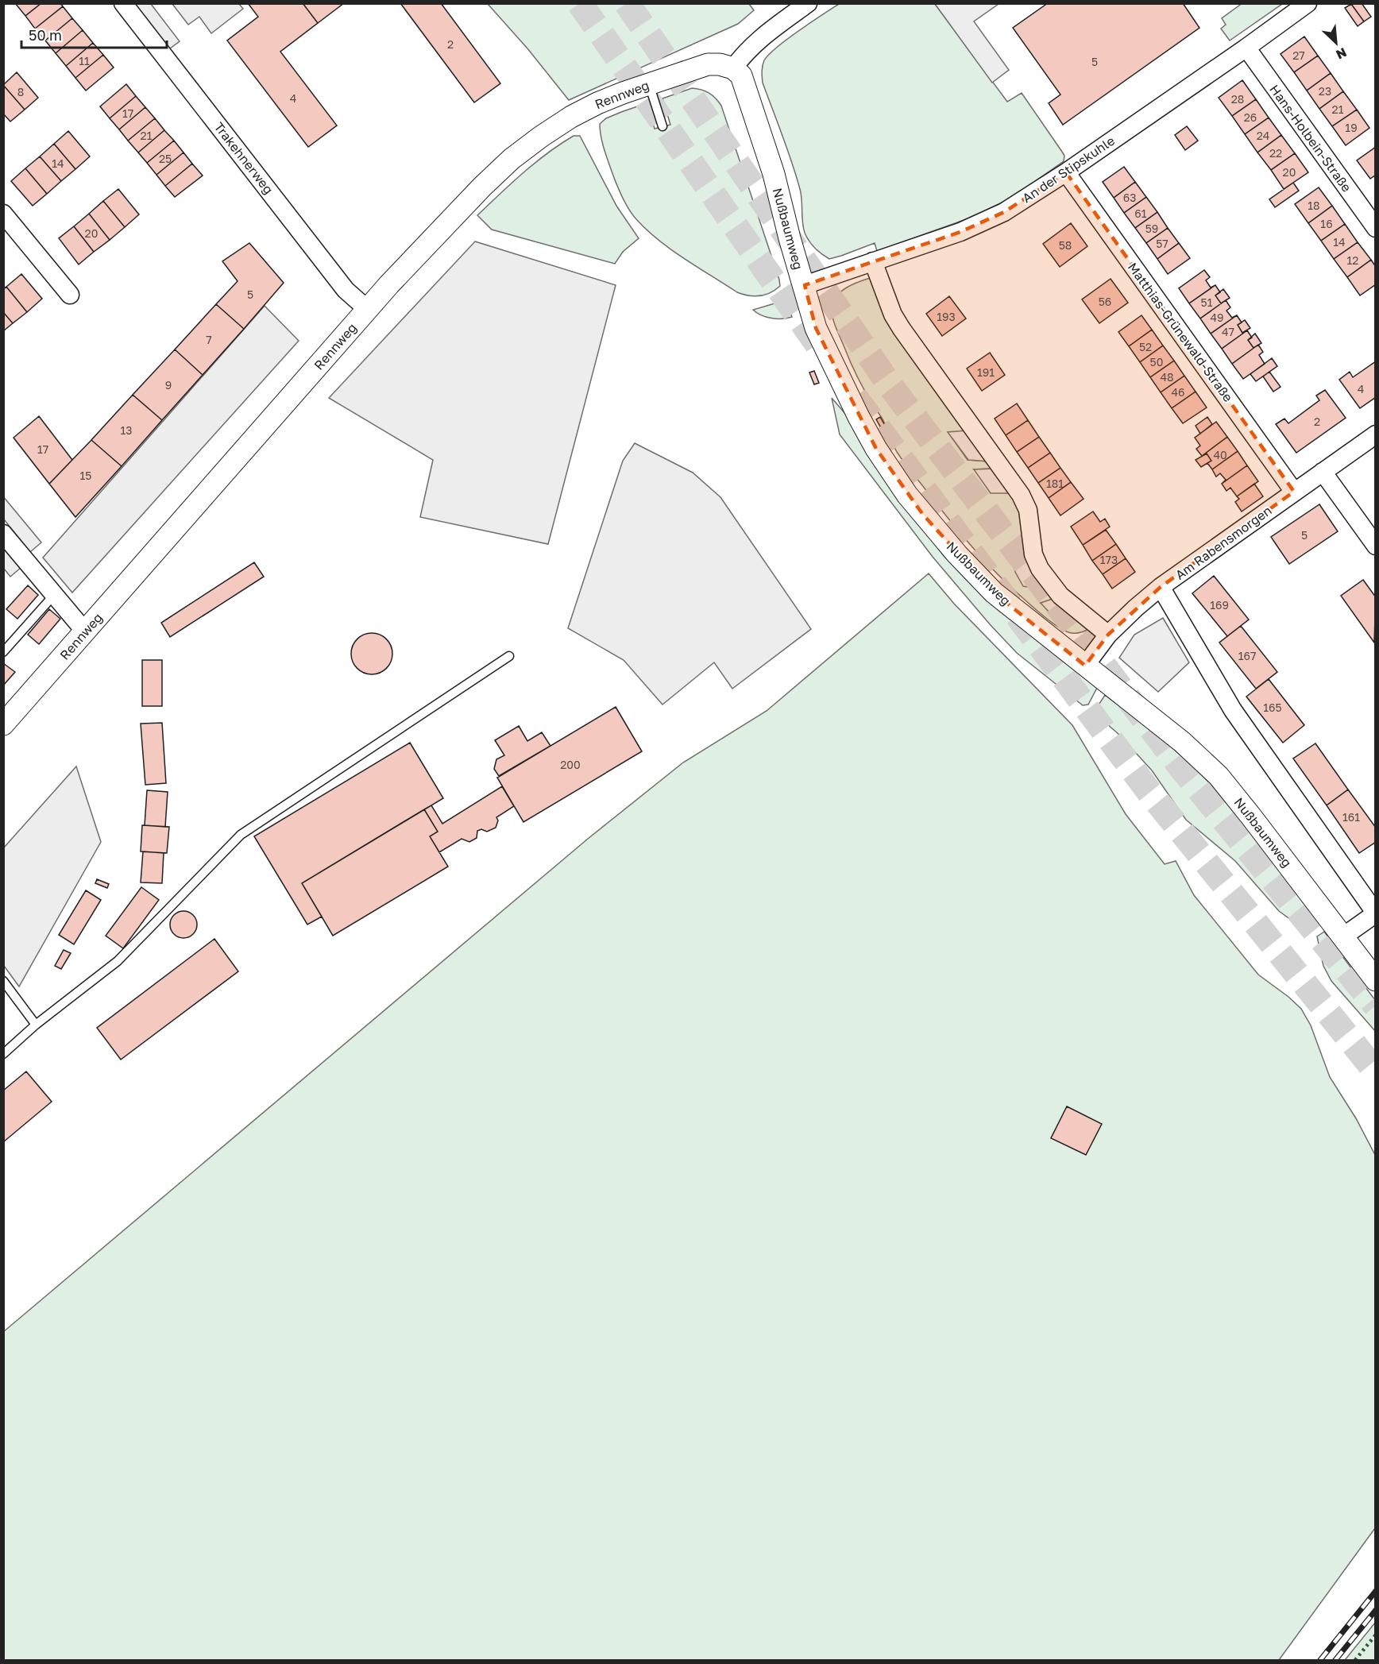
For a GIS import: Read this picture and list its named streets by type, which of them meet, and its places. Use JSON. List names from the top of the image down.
{
  "streets": {
    "street": [
      "Rennweg",
      "Hans-Holbein-Straße",
      "Trakehnerweg",
      "An der Stipskuhle",
      "Nußbaumweg",
      "Matthias-Grünewald-Straße",
      "Am Rabensmorgen"
    ]
  },
  "crossings": [
    ["Rennweg", "Trakehnerweg"],
    ["Rennweg", "Nußbaumweg"],
    ["Hans-Holbein-Straße", "An der Stipskuhle"],
    ["An der Stipskuhle", "Nußbaumweg"],
    ["An der Stipskuhle", "Matthias-Grünewald-Straße"],
    ["Nußbaumweg", "Am Rabensmorgen"],
    ["Matthias-Grünewald-Straße", "Am Rabensmorgen"]
  ],
  "house_numbers": [
    "2",
    "27",
    "11",
    "5",
    "23",
    "8",
    "4",
    "28",
    "21",
    "17",
    "26",
    "19",
    "21",
    "24",
    "22",
    "25",
    "14",
    "20",
    "63",
    "18",
    "61",
    "16",
    "59",
    "20",
    "14",
    "57",
    "58",
    "12",
    "5",
    "56",
    "51",
    "193",
    "49",
    "47",
    "7",
    "52",
    "50",
    "191",
    "48",
    "9",
    "4",
    "46",
    "2",
    "13",
    "17",
    "40",
    "15",
    "181",
    "5",
    "173",
    "169",
    "167",
    "165",
    "200",
    "161"
  ],
  "scale_bar": "50 m",
  "north": "bottom right"
}
